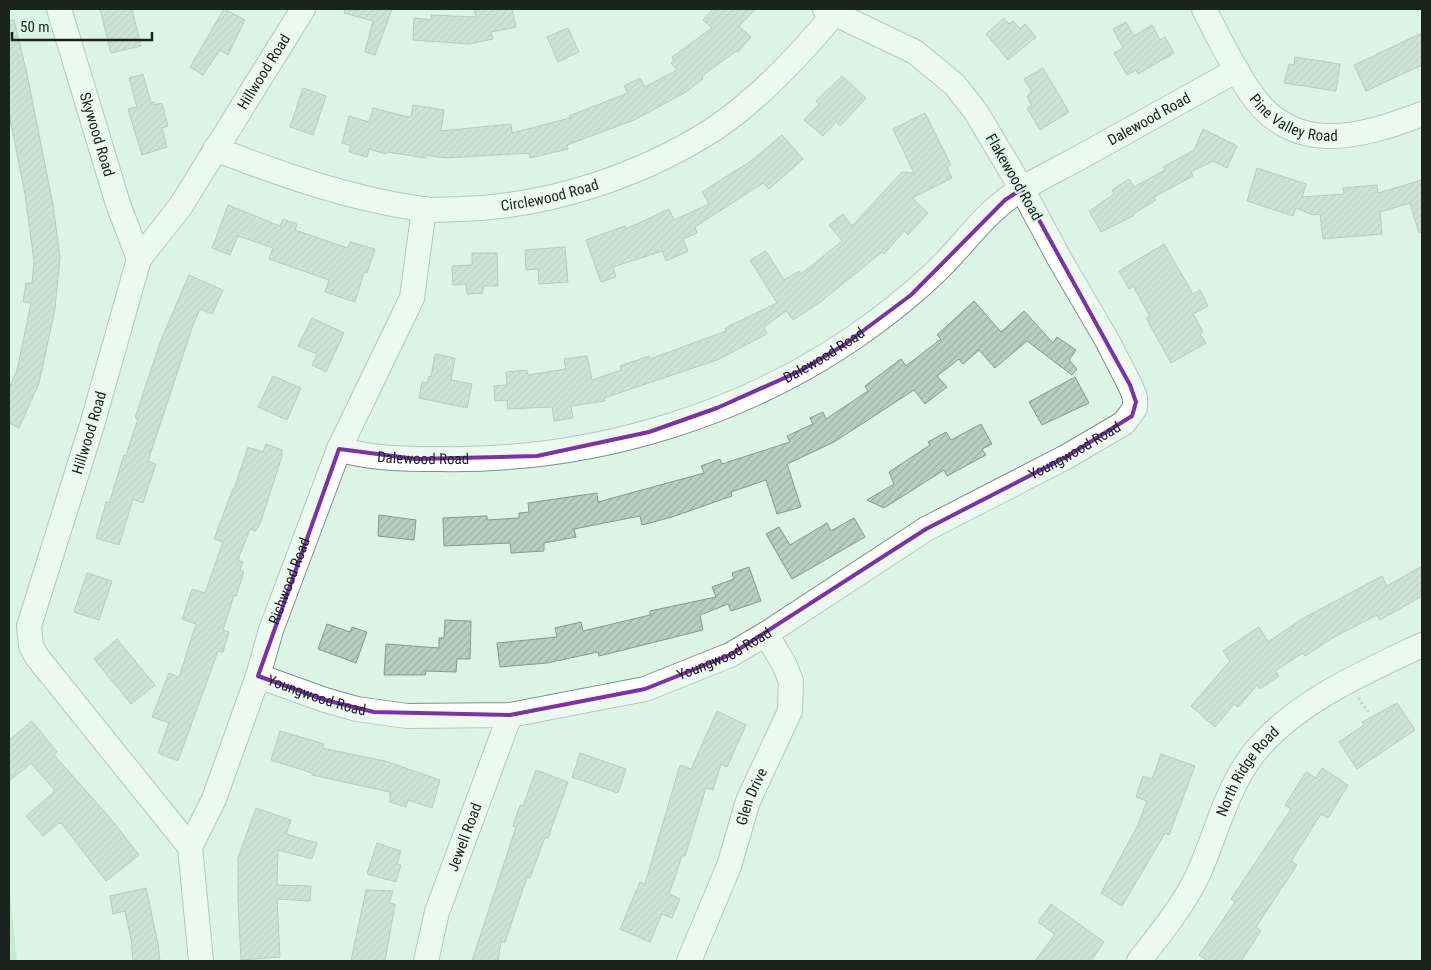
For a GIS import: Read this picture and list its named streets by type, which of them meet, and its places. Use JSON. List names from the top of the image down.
{
  "streets": {
    "street": [
      "Hillwood Road",
      "Pine Valley Road",
      "Dalewood Road",
      "Skywood Road",
      "Flakewood Road",
      "Circlewood Road",
      "Youngwood Road",
      "Richwood Road",
      "North Ridge Road",
      "Glen Drive",
      "Jewell Road"
    ]
  },
  "crossings": [
    ["Hillwood Road", "Skywood Road"],
    ["Hillwood Road", "Circlewood Road"],
    ["Hillwood Road", "Richwood Road"],
    ["Pine Valley Road", "Dalewood Road"],
    ["Dalewood Road", "Flakewood Road"],
    ["Dalewood Road", "Richwood Road"],
    ["Flakewood Road", "Circlewood Road"],
    ["Flakewood Road", "Youngwood Road"],
    ["Circlewood Road", "Richwood Road"],
    ["Youngwood Road", "Richwood Road"],
    ["Youngwood Road", "Glen Drive"],
    ["Youngwood Road", "Jewell Road"]
  ],
  "scale_bar": "50 m"
}
